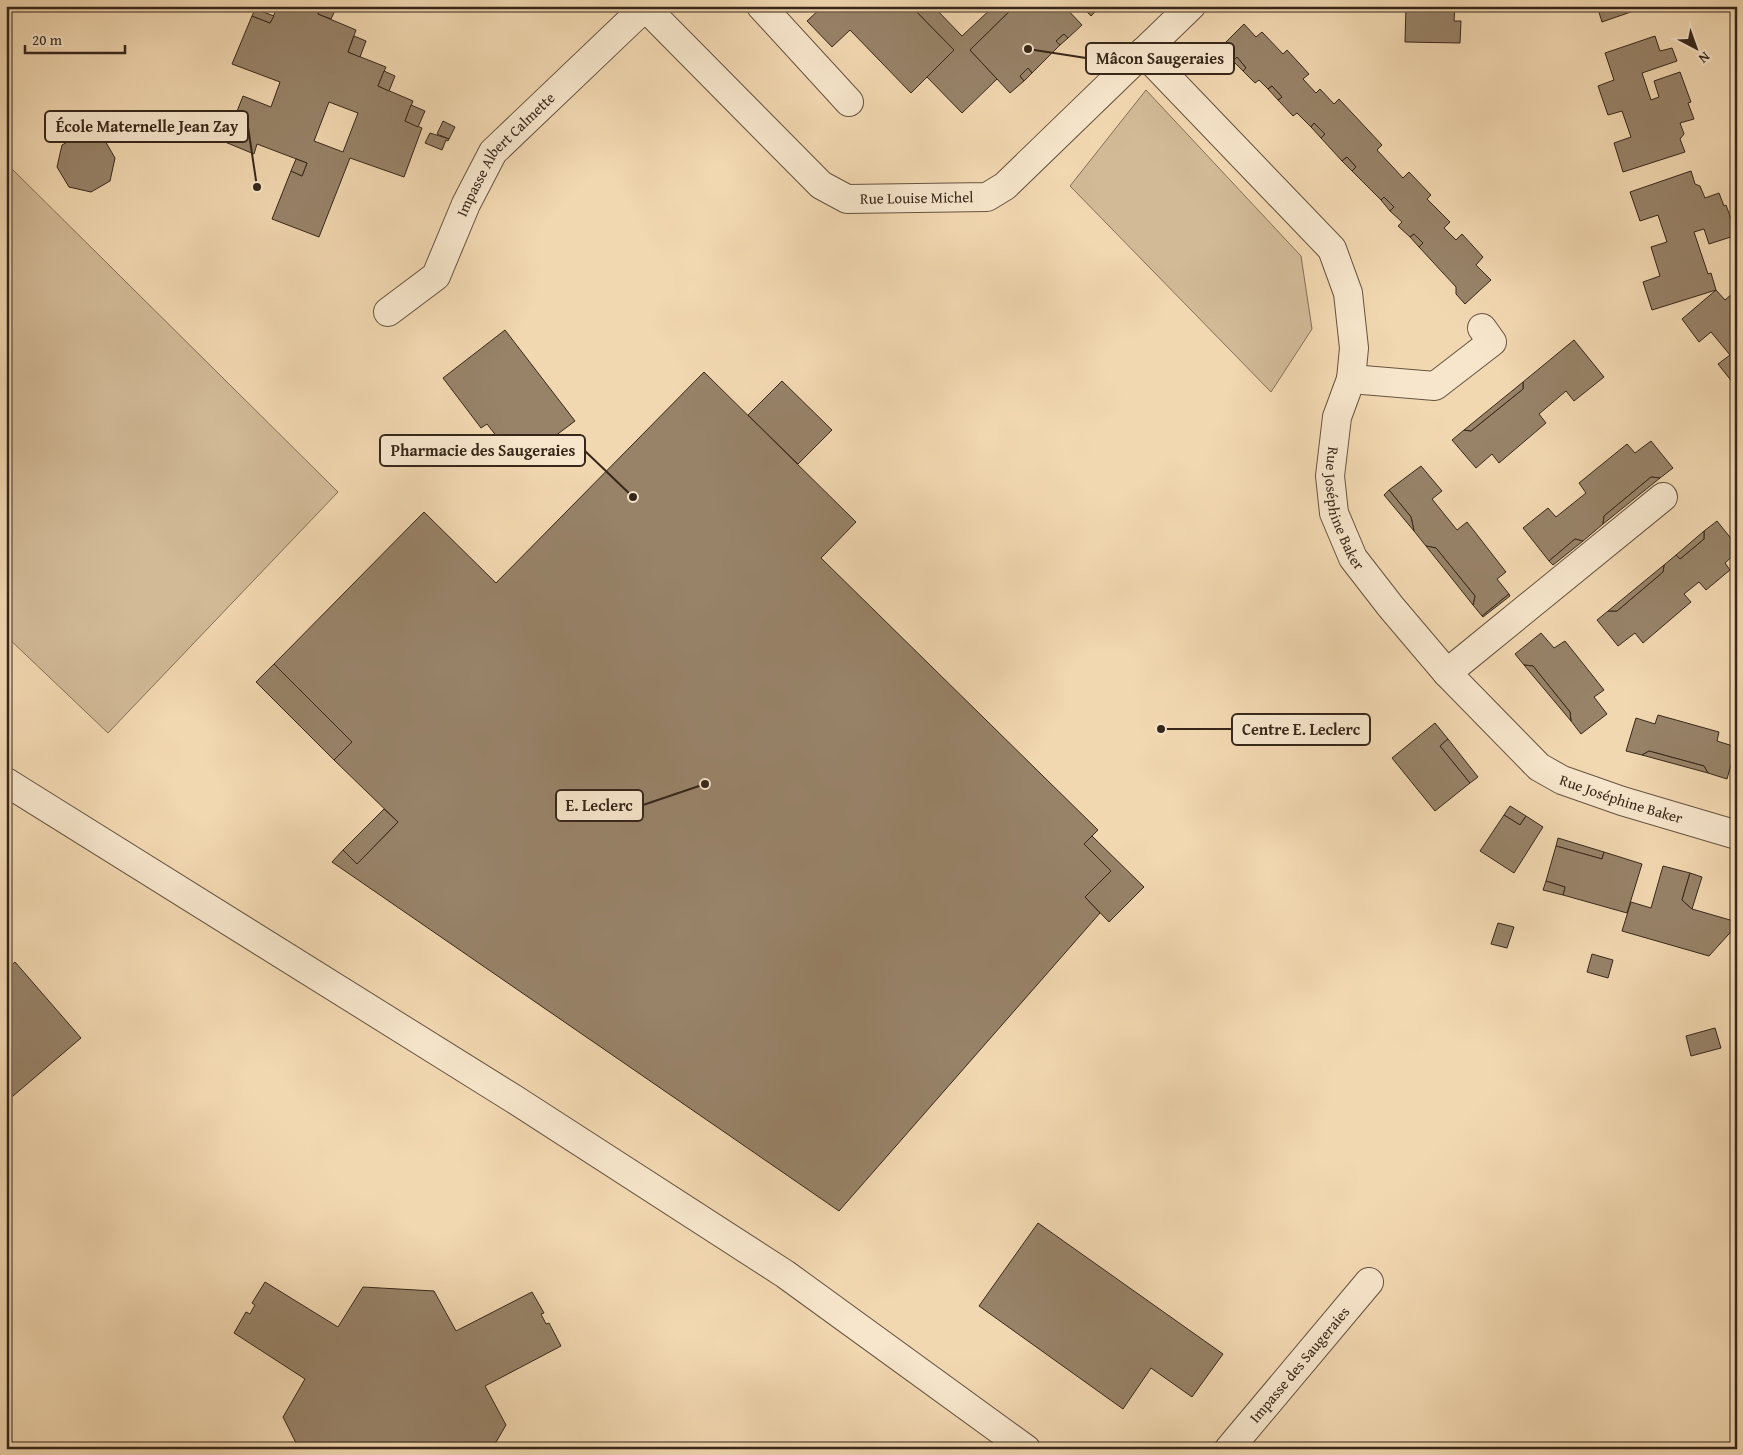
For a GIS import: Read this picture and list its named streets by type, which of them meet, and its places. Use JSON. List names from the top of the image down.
{
  "streets": {
    "street": [
      "Impasse Albert Calmette",
      "Rue Louise Michel",
      "Rue Joséphine Baker",
      "Impasse des Saugeraies"
    ]
  },
  "crossings": [
    ["Impasse Albert Calmette", "Rue Louise Michel"],
    ["Rue Louise Michel", "Rue Joséphine Baker"]
  ],
  "places": [
    "Mâcon Saugeraies",
    "École Maternelle Jean Zay",
    "Pharmacie des Saugeraies",
    "Centre E. Leclerc",
    "E. Leclerc"
  ],
  "scale_bar": "20 m",
  "north": "bottom right"
}
